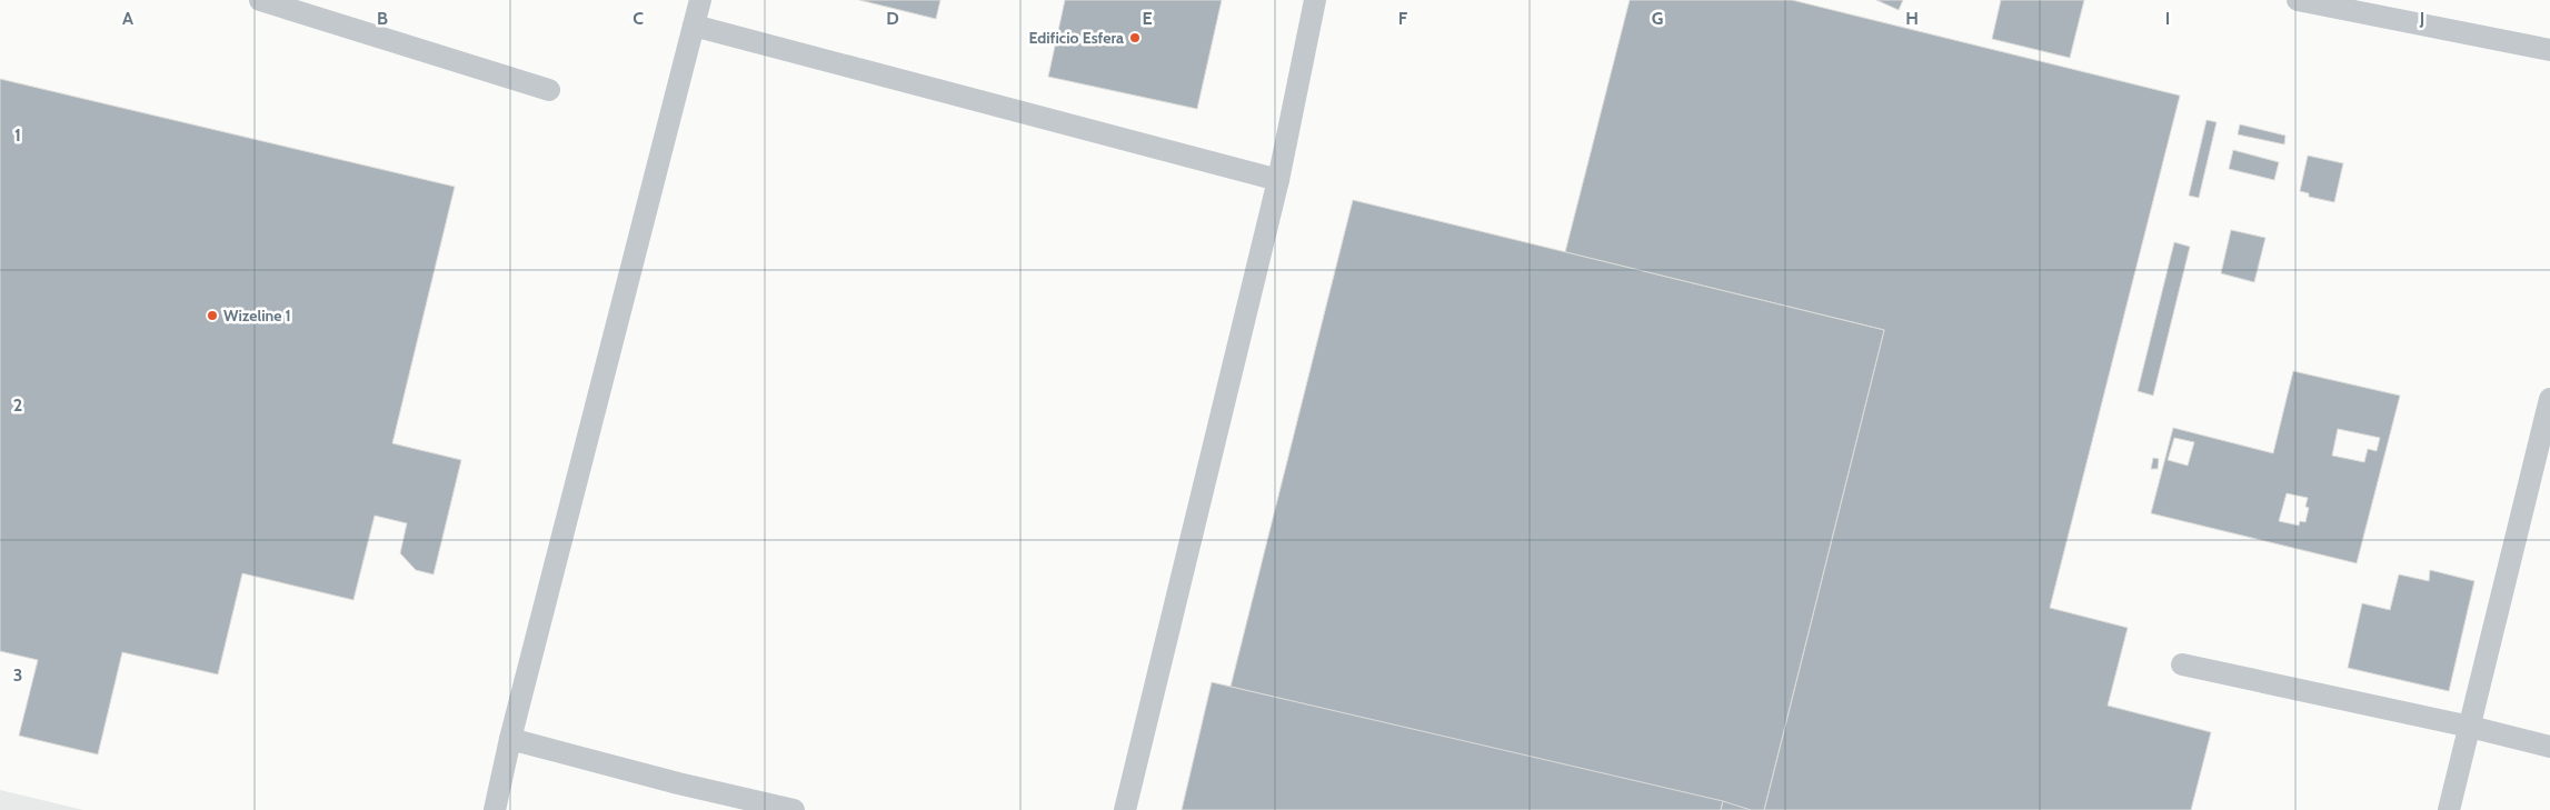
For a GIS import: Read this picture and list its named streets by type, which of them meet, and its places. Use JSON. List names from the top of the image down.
{
  "places": ["Edificio Esfera", "Wizeline 1"],
  "grid": {
    "columns": [
      "A",
      "B",
      "C",
      "D",
      "E",
      "F",
      "G",
      "H",
      "I",
      "J"
    ],
    "rows": ["1", "2", "3"]
  }
}
